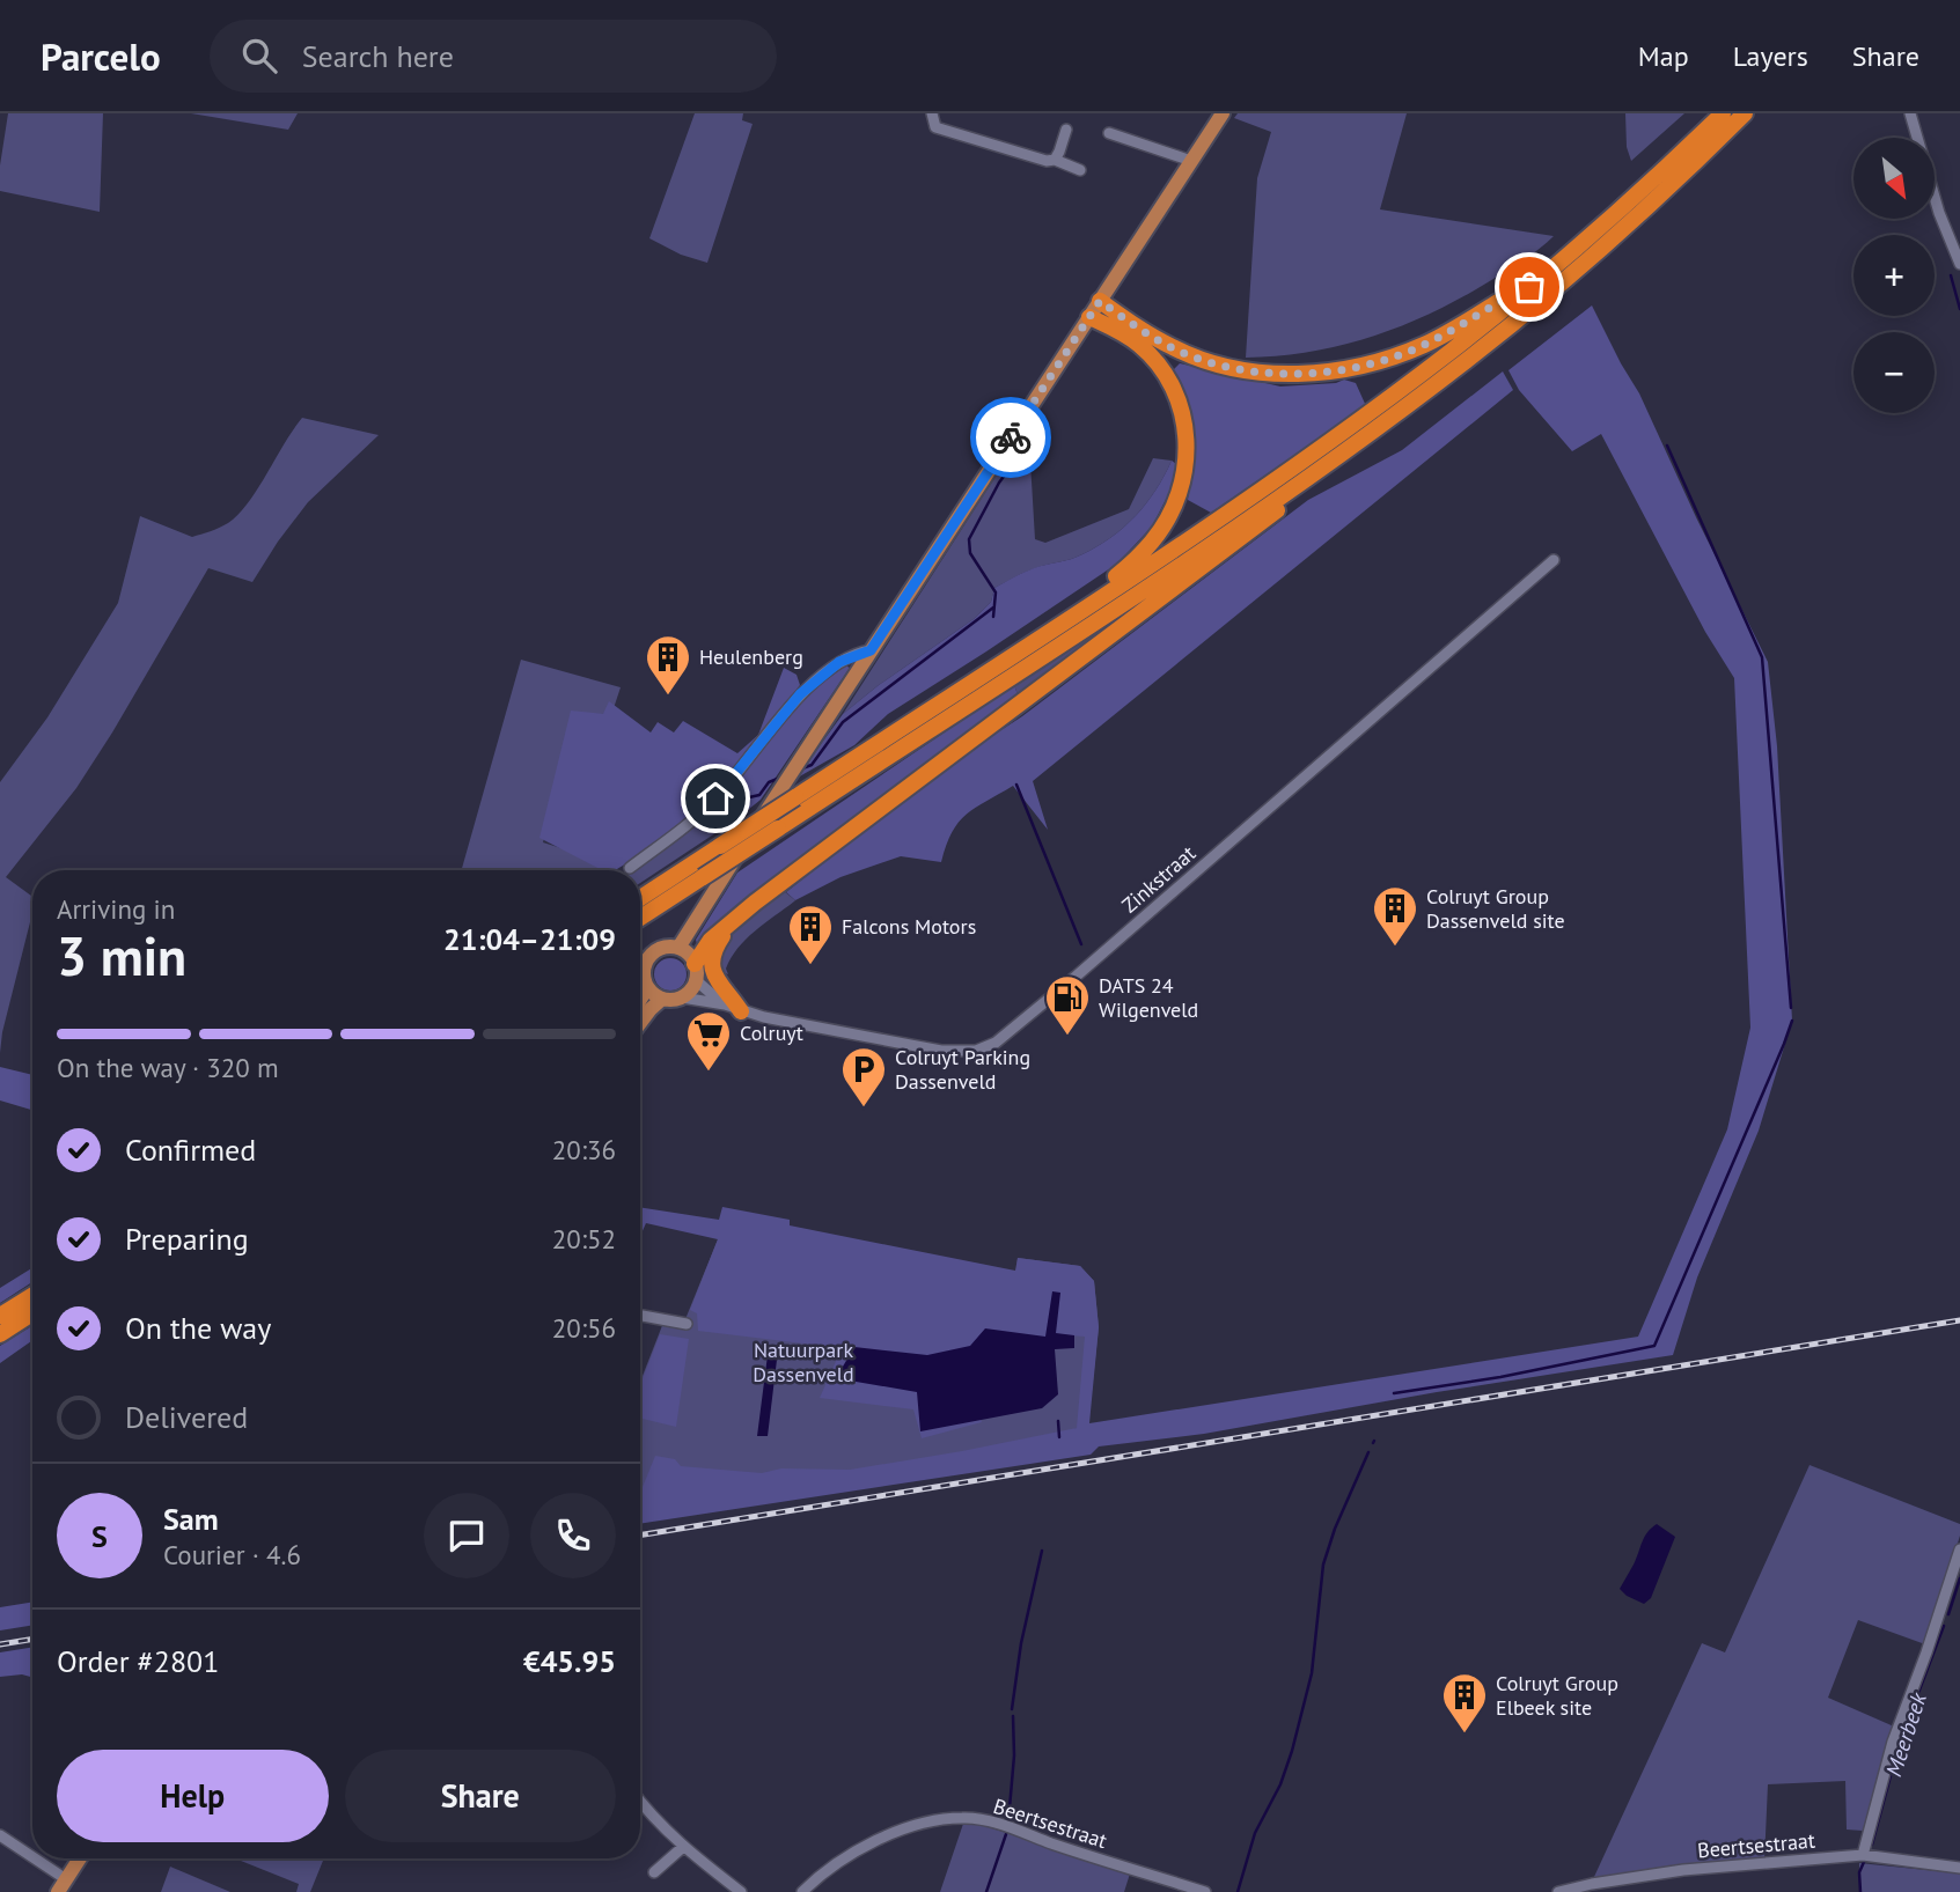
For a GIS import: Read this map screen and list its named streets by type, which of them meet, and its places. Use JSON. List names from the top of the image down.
{
  "streets": {
    "street": ["Zinkstraat", "Beertsestraat"]
  },
  "water": ["Meerbeek"],
  "parks": ["Natuurpark Dassenveld"],
  "places": {
    "building": [
      "Heulenberg",
      "Colruyt Group Dassenveld site",
      "Falcons Motors",
      "Colruyt Group Elbeek site"
    ],
    "fuel station": ["DATS 24 Wilgenveld"],
    "supermarket": ["Colruyt"],
    "parking": ["Colruyt Parking Dassenveld"]
  },
  "north": "bottom right",
  "page": {
    "header": "Parcelo",
    "search": "Search here",
    "nav": ["Map", "Layers", "Share"],
    "map_buttons": ["+", "−"],
    "heading": ["3 min", "Arriving in", "21:04–21:09"],
    "panel": [
      "Sam",
      "Courier · 4.6",
      "Order #2801",
      "€45.95"
    ],
    "bar": "On the way · 320 m",
    "list": [
      ["Confirmed", "20:36"],
      ["Preparing", "20:52"],
      ["On the way", "20:56"],
      "Delivered"
    ],
    "round": "S",
    "buttons": ["Help", "Share"]
  }
}
